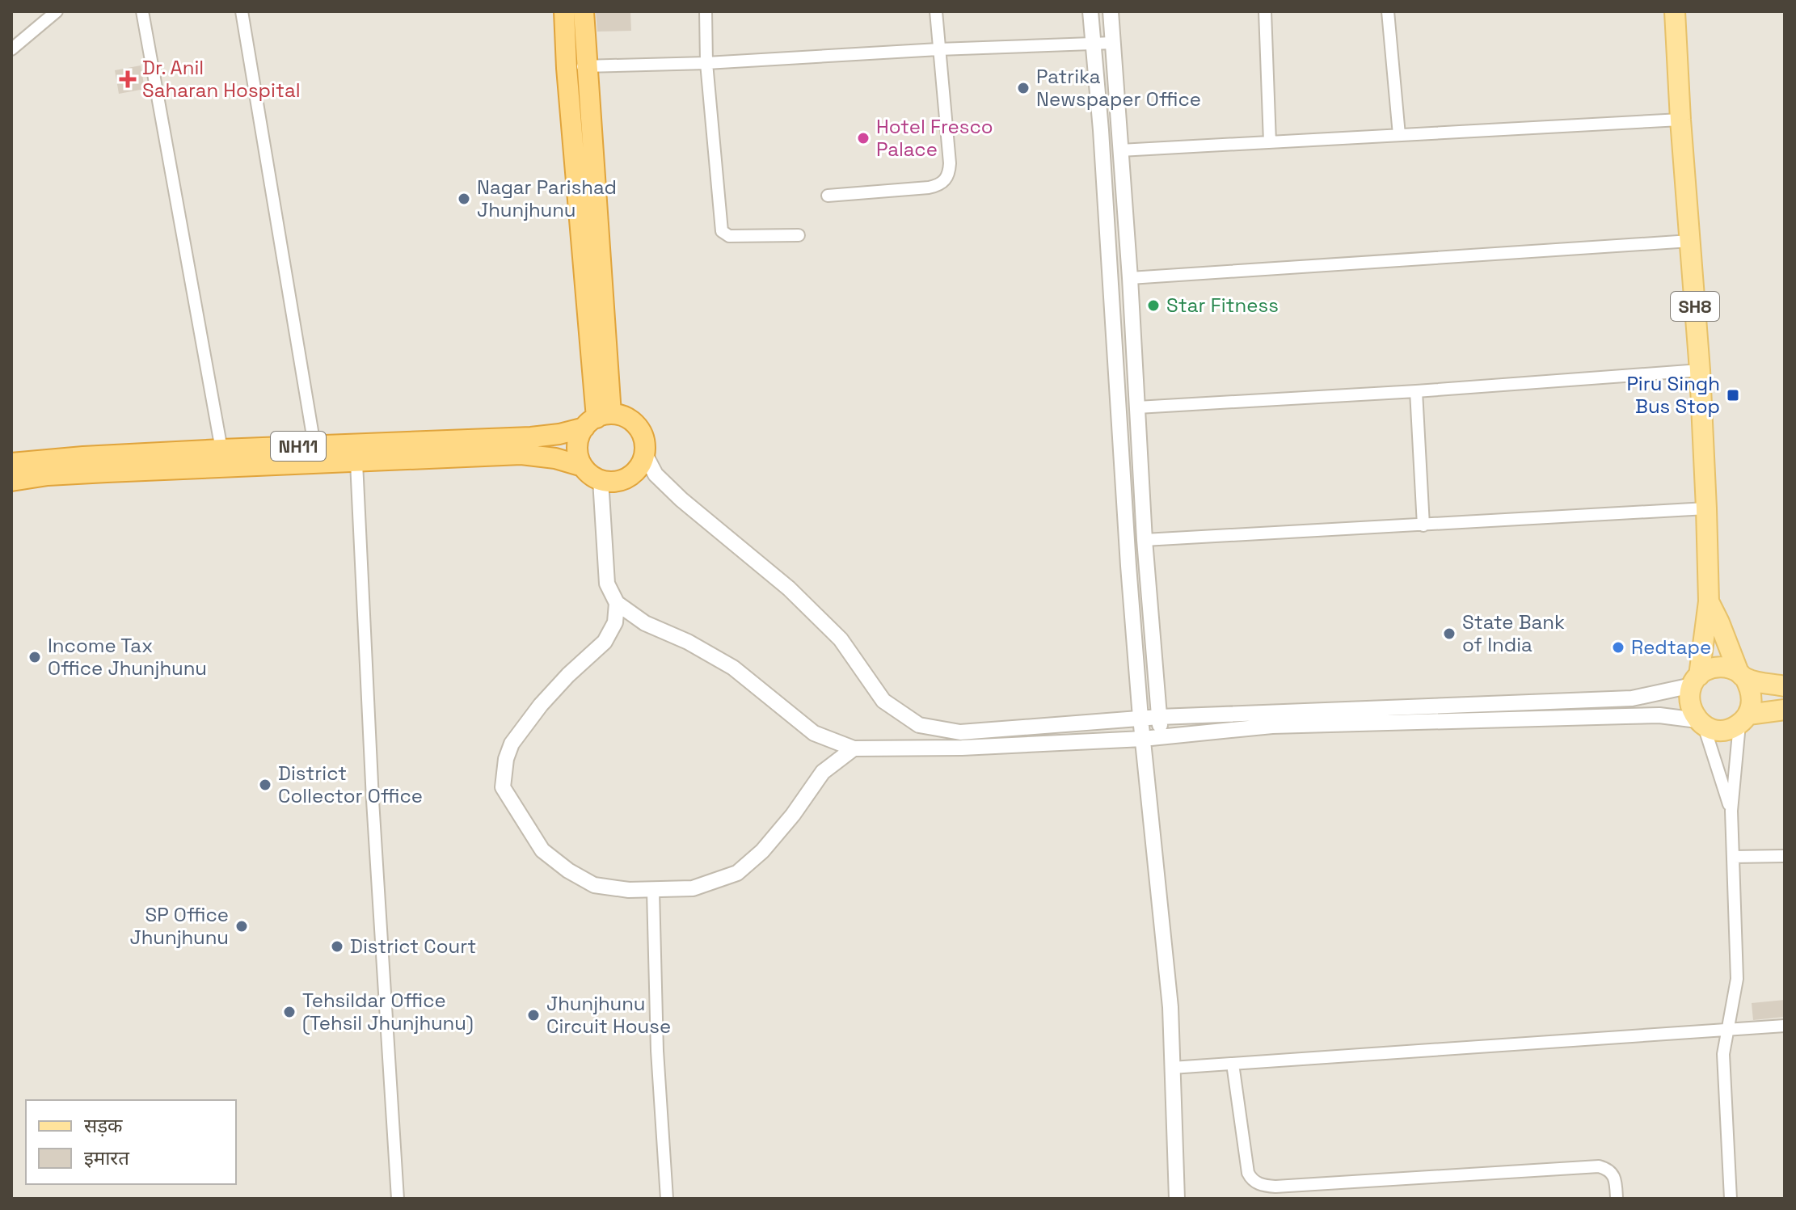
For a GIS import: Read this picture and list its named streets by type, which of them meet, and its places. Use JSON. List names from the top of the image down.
{
  "streets": {
    "highway": ["NH11"],
    "main road": ["SH8"]
  },
  "places": {
    "health": ["Dr. Anil Saharan Hospital"],
    "other": [
      "Patrika Newspaper Office",
      "Hotel Fresco Palace",
      "Nagar Parishad Jhunjhunu",
      "Star Fitness",
      "State Bank of India",
      "Redtape",
      "Income Tax Office Jhunjhunu",
      "District Collector Office",
      "SP Office Jhunjhunu",
      "District Court",
      "Tehsildar Office (Tehsil Jhunjhunu)",
      "Jhunjhunu Circuit House"
    ],
    "transit": ["Piru Singh Bus Stop"]
  },
  "legend": ["सड़क", "इमारत"]
}
